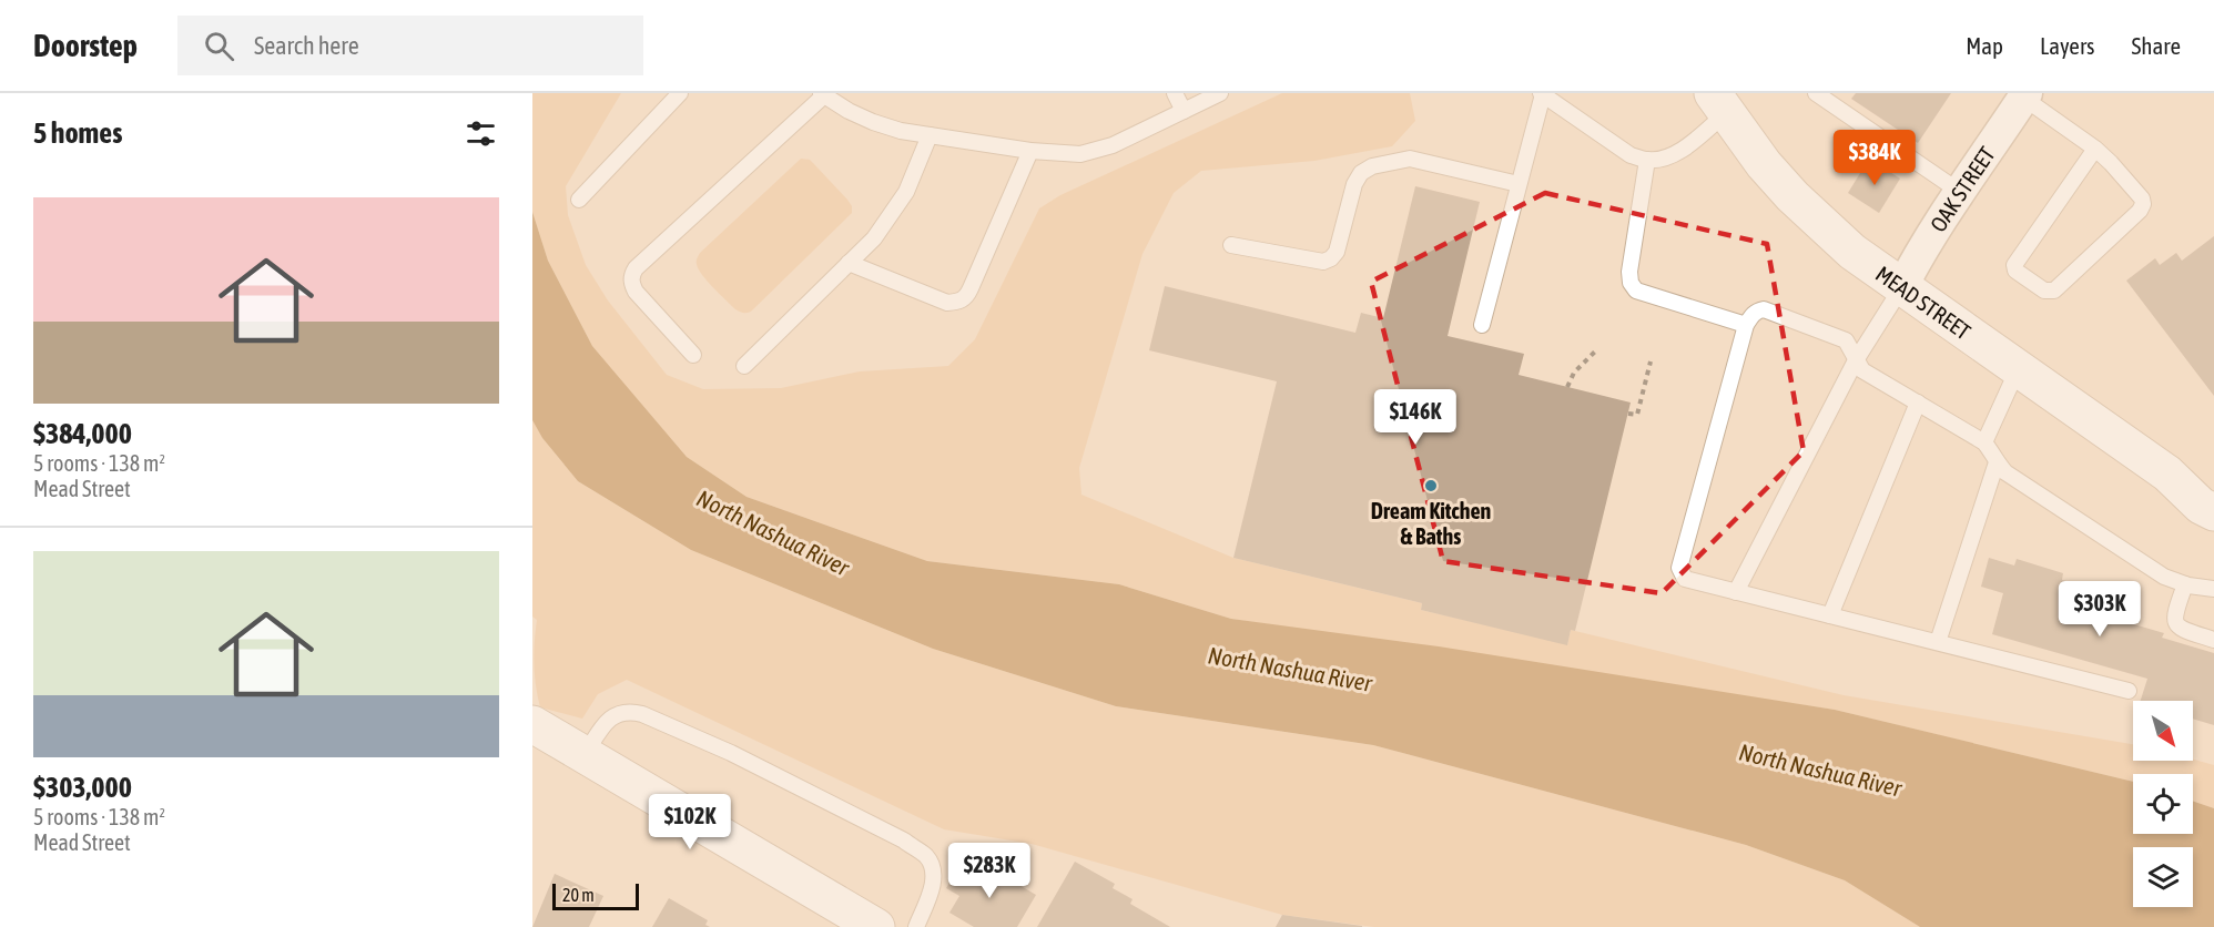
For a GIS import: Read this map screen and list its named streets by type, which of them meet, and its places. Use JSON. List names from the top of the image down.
{
  "streets": {
    "main road": ["MEAD STREET"],
    "street": ["OAK STREET"]
  },
  "crossings": [
    ["OAK STREET", "MEAD STREET"]
  ],
  "water": ["North Nashua River"],
  "places": ["Dream Kitchen & Baths"],
  "scale_bar": "20 m",
  "north": "bottom right",
  "page": {
    "header": "Doorstep",
    "search": "Search here",
    "nav": ["Map", "Layers", "Share"],
    "heading": "5 homes",
    "price": [
      "$384K",
      "$146K",
      "$303K",
      "$102K",
      "$283K"
    ],
    "list": [
      {
        "name": "$384,000",
        "note": "5 rooms · 138 m² · Mead Street"
      },
      {
        "name": "$303,000",
        "note": "5 rooms · 138 m² · Mead Street"
      }
    ],
    "scale": "20 m"
  }
}
